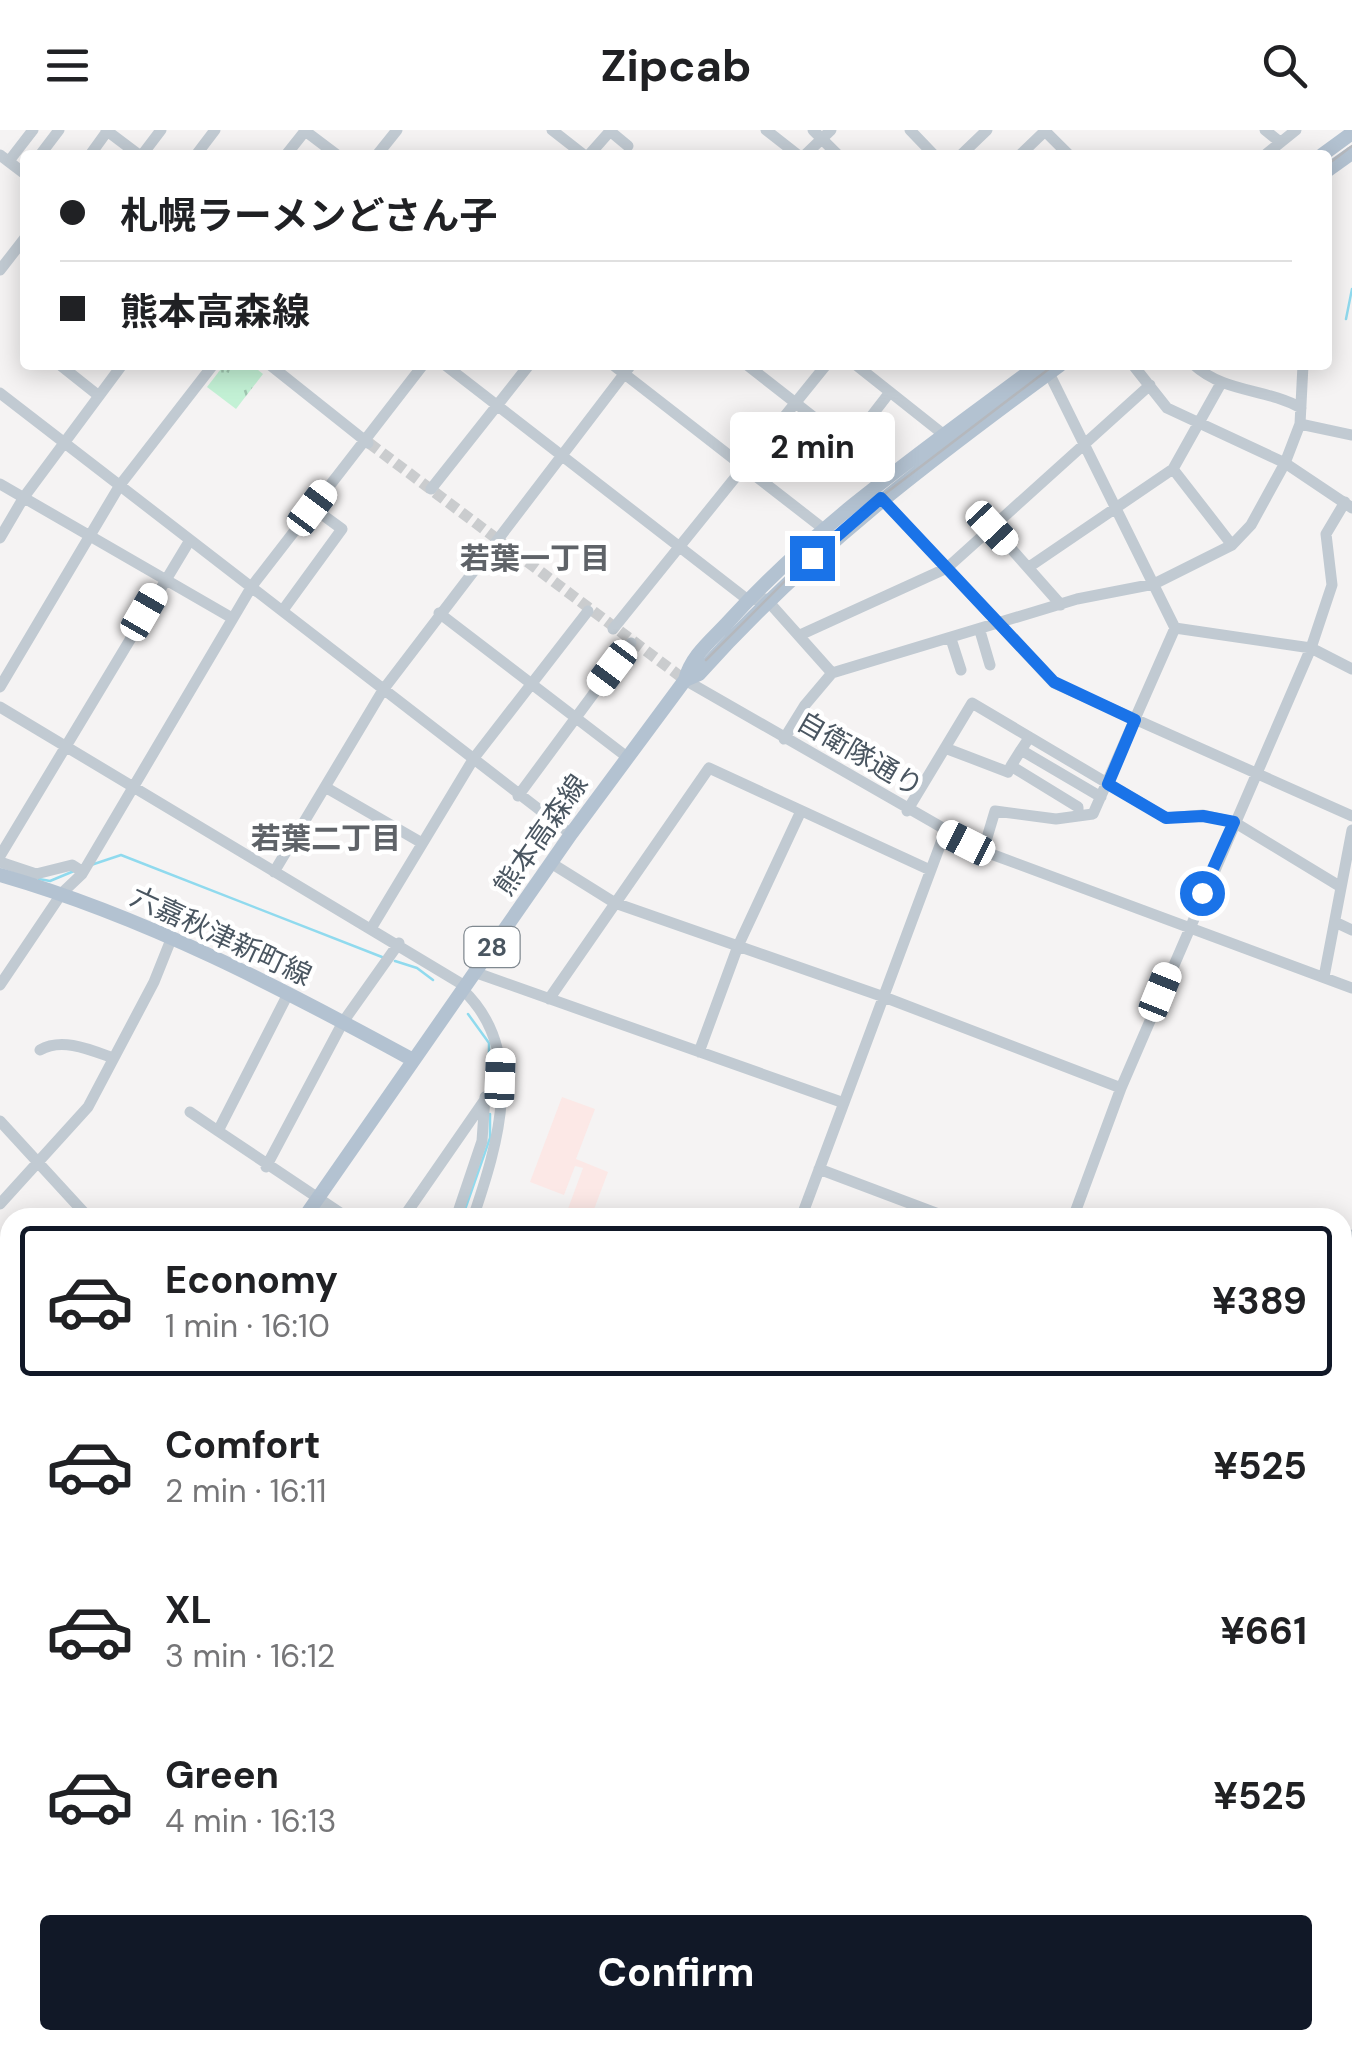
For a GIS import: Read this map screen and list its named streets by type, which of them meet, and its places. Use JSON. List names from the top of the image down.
{
  "streets": {
    "main road": ["熊本高森線", "六嘉秋津新町線", "28"],
    "street": ["自衛隊通り"]
  },
  "crossings": [
    ["自衛隊通り", "熊本高森線"],
    ["熊本高森線", "六嘉秋津新町線"]
  ],
  "districts": ["若葉一丁目", "若葉二丁目"],
  "page": {
    "header": "Zipcab",
    "banner": ["札幌ラーメンどさん子", "熊本高森線"],
    "bubble": "2 min",
    "list": [
      {
        "name": "Economy",
        "note": "1 min · 16:10",
        "value": "¥389"
      },
      {
        "name": "Comfort",
        "note": "2 min · 16:11",
        "value": "¥525"
      },
      {
        "name": "XL",
        "note": "3 min · 16:12",
        "value": "¥661"
      },
      {
        "name": "Green",
        "note": "4 min · 16:13",
        "value": "¥525"
      }
    ],
    "buttons": "Confirm"
  }
}
